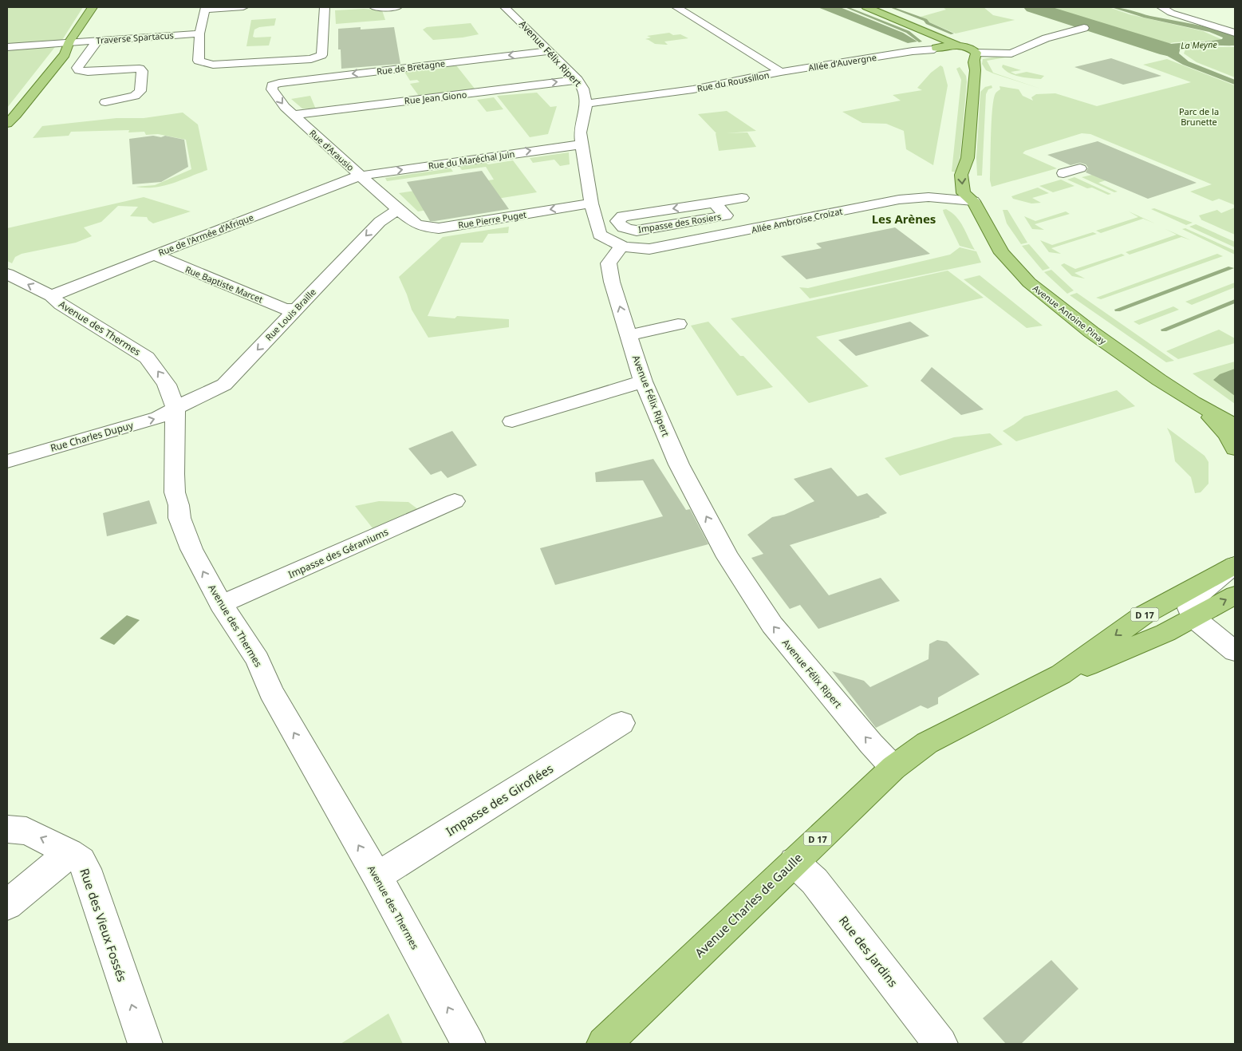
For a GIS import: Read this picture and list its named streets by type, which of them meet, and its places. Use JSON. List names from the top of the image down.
{
  "streets": {
    "main road": ["Avenue Antoine Pinay", "D 17", "Avenue Charles de Gaulle"],
    "street": [
      "Traverse Spartacus",
      "Avenue Félix Ripert",
      "Allée d'Auvergne",
      "Rue de Bretagne",
      "Rue du Roussillon",
      "Rue Jean Giono",
      "Rue d'Arausio",
      "Rue du Maréchal Juin",
      "Rue Pierre Puget",
      "Allée Ambroise Croizat",
      "Impasse des Rosiers",
      "Rue de l'Armée d'Afrique",
      "Rue Baptiste Marcet",
      "Rue Louis Braille",
      "Avenue des Thermes",
      "Rue Charles Dupuy",
      "Impasse des Géraniums",
      "Impasse des Giroflées",
      "Rue des Vieux Fossés",
      "Rue des Jardins"
    ]
  },
  "crossings": [
    ["Avenue Félix Ripert", "Rue de Bretagne"],
    ["Avenue Félix Ripert", "Rue du Roussillon"],
    ["Avenue Félix Ripert", "Rue Jean Giono"],
    ["Avenue Félix Ripert", "Allée Ambroise Croizat"],
    ["Avenue Félix Ripert", "Avenue Charles de Gaulle"],
    ["Allée d'Auvergne", "Rue du Roussillon"],
    ["Rue de Bretagne", "Rue d'Arausio"],
    ["Rue Jean Giono", "Rue d'Arausio"],
    ["Rue d'Arausio", "Rue du Maréchal Juin"],
    ["Rue d'Arausio", "Rue Pierre Puget"],
    ["Rue d'Arausio", "Rue de l'Armée d'Afrique"],
    ["Rue d'Arausio", "Rue Louis Braille"],
    ["Rue du Maréchal Juin", "Rue de l'Armée d'Afrique"],
    ["Rue Pierre Puget", "Rue Louis Braille"],
    ["Allée Ambroise Croizat", "Impasse des Rosiers"],
    ["Allée Ambroise Croizat", "Avenue Antoine Pinay"],
    ["Rue de l'Armée d'Afrique", "Rue Baptiste Marcet"],
    ["Rue de l'Armée d'Afrique", "Avenue des Thermes"],
    ["Rue Baptiste Marcet", "Rue Louis Braille"],
    ["Rue Louis Braille", "Avenue des Thermes"],
    ["Rue Louis Braille", "Rue Charles Dupuy"],
    ["Avenue des Thermes", "Rue Charles Dupuy"],
    ["Avenue des Thermes", "Impasse des Géraniums"],
    ["Avenue des Thermes", "Impasse des Giroflées"],
    ["Avenue Charles de Gaulle", "Rue des Jardins"]
  ],
  "one_way": [
    "Avenue Félix Ripert",
    "Rue de Bretagne",
    "Rue Jean Giono",
    "Rue du Maréchal Juin",
    "Rue Louis Braille",
    "Avenue des Thermes",
    "Rue Charles Dupuy",
    "Rue des Vieux Fossés"
  ],
  "districts": ["Les Arènes"],
  "water": ["La Meyne"],
  "parks": ["Parc de la Brunette"]
}
